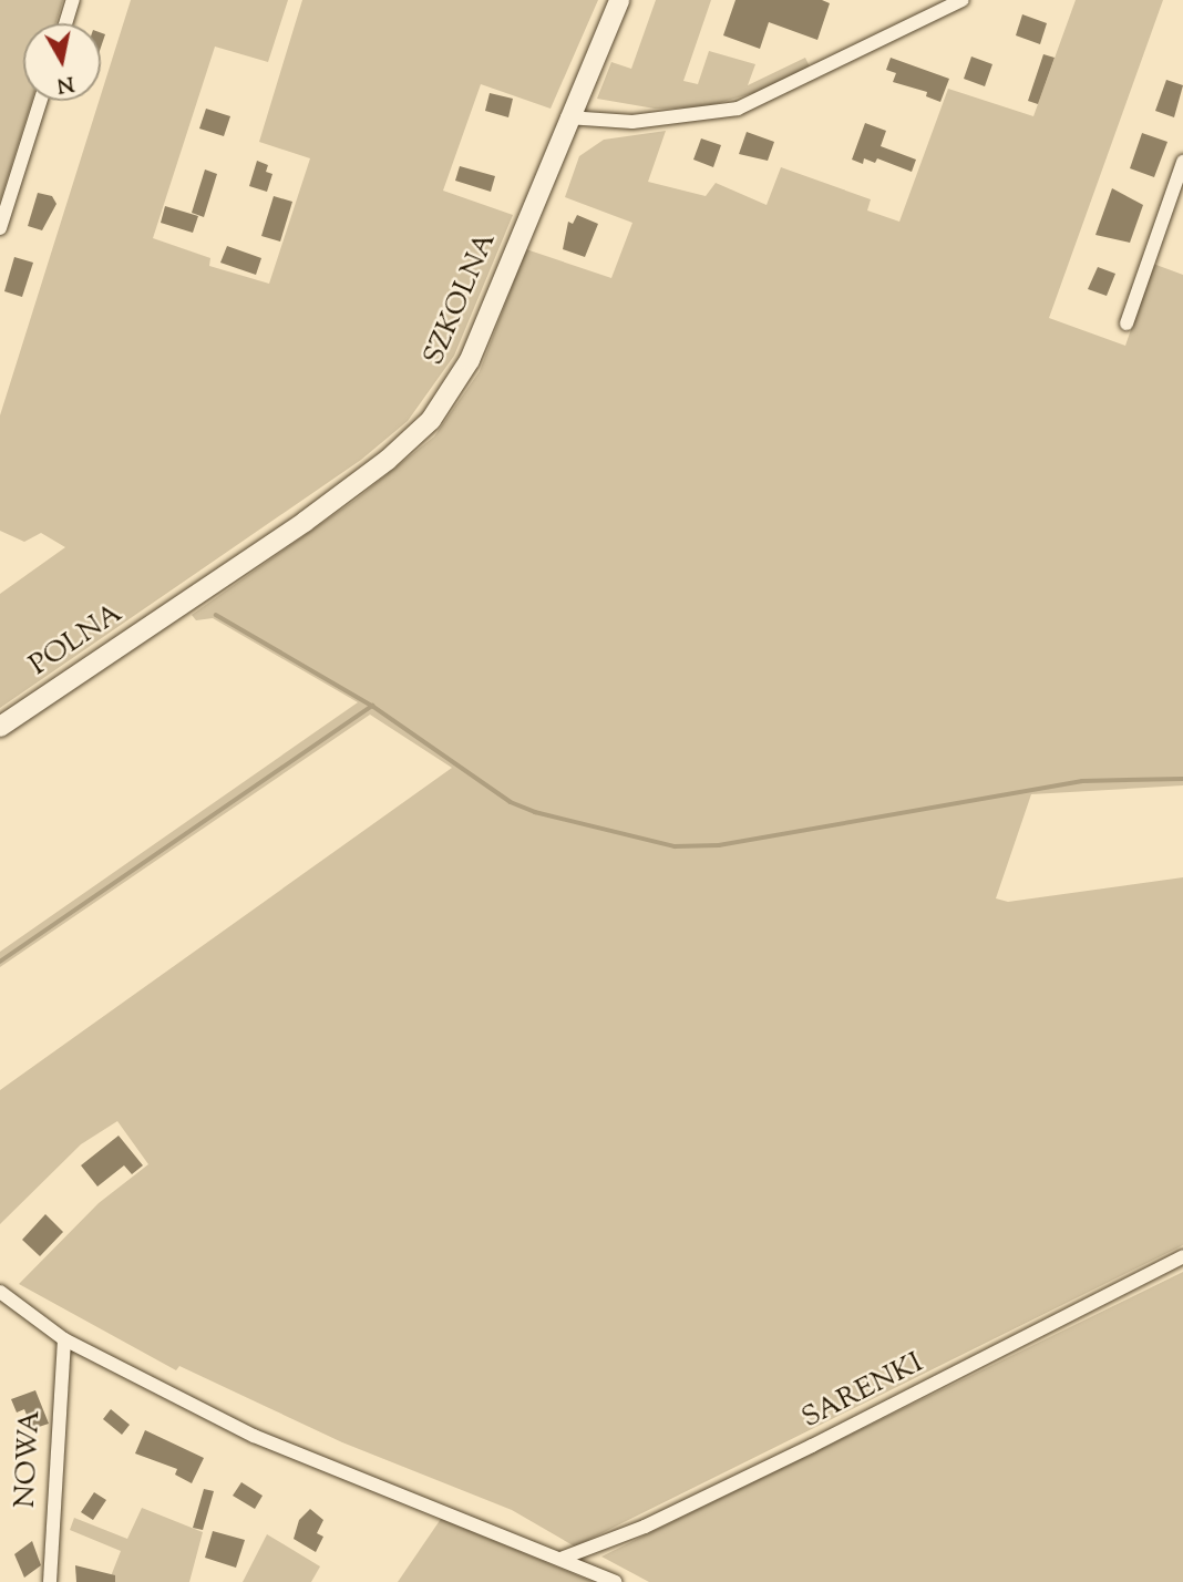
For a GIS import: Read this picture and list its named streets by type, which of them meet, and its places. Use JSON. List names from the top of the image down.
{
  "streets": {
    "street": [
      "SZKOLNA",
      "POLNA",
      "SARENKI",
      "NOWA"
    ]
  },
  "crossings": [
    ["SZKOLNA", "POLNA"]
  ],
  "north": "bottom"
}
